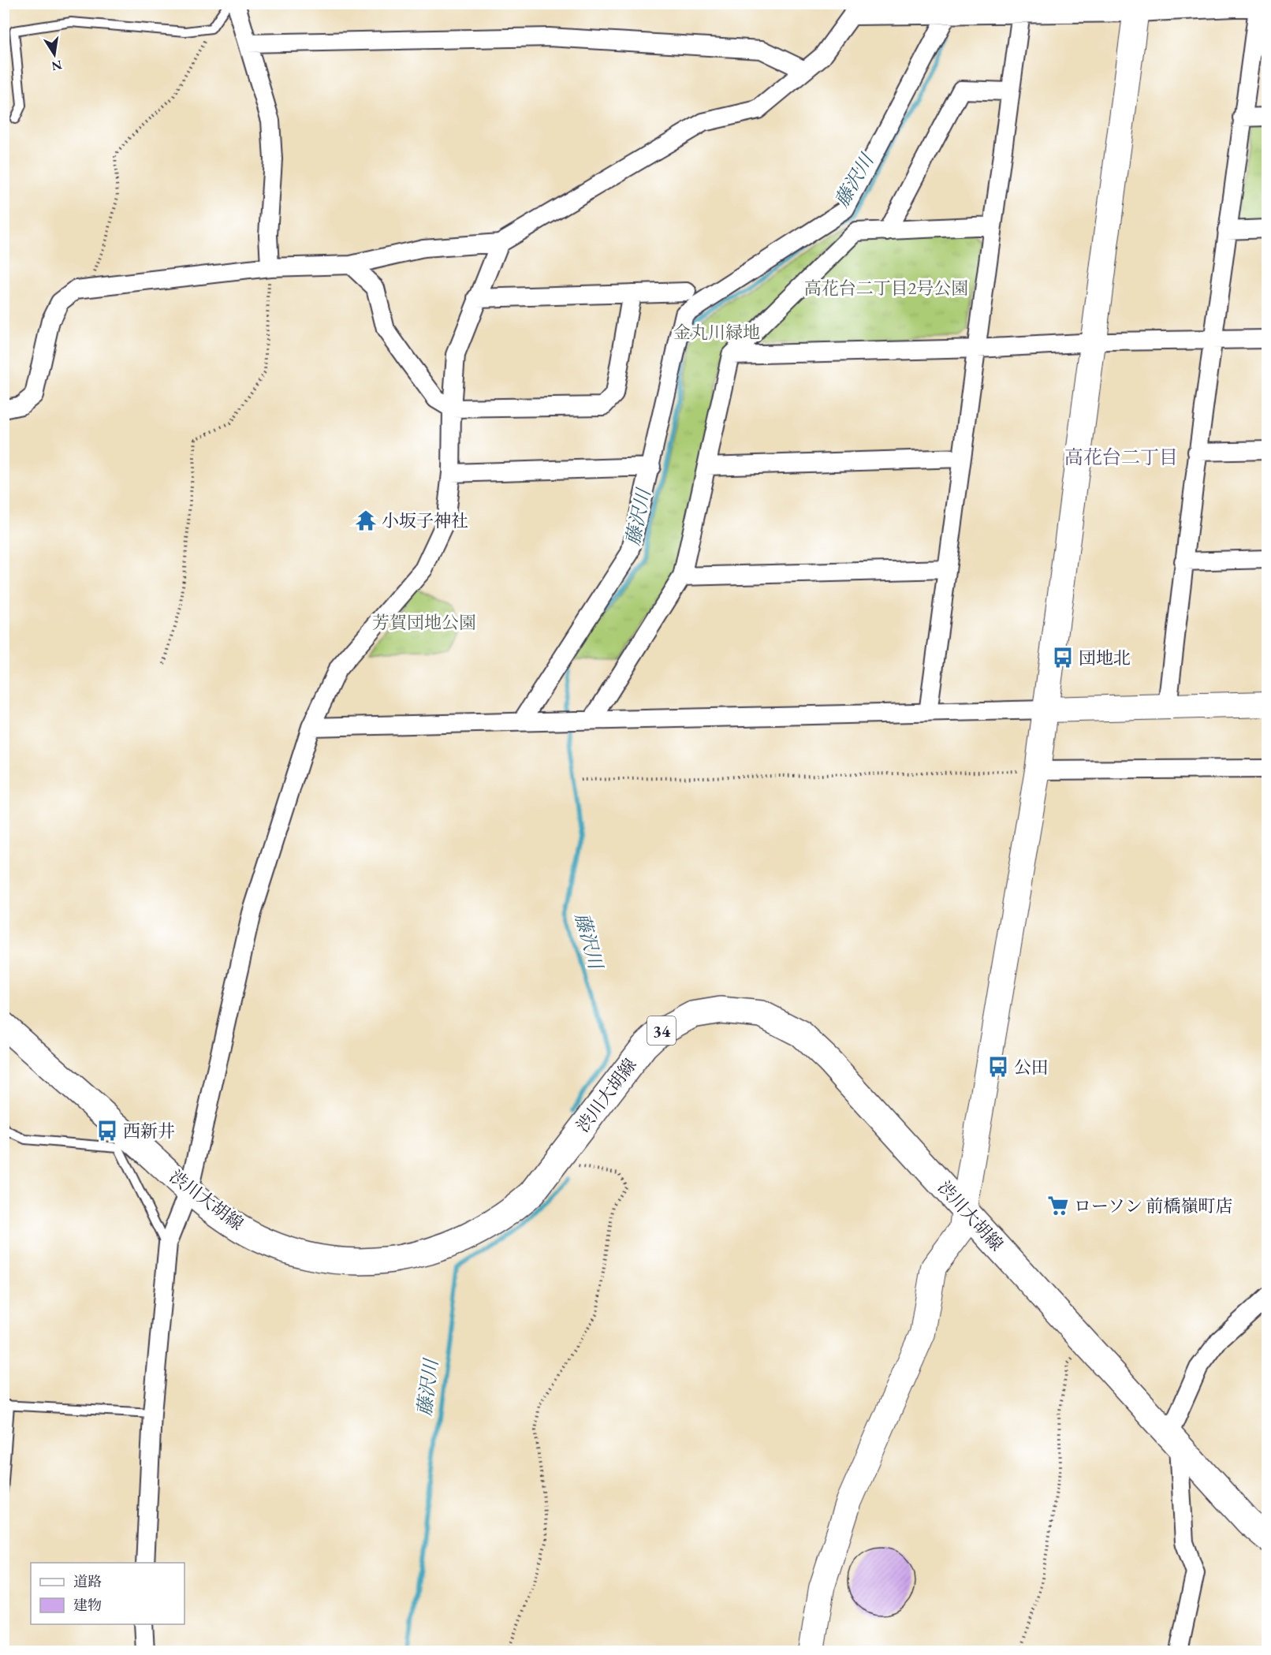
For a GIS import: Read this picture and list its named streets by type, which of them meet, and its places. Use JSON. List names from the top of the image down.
{
  "streets": {
    "main road": ["34", "渋川大胡線"]
  },
  "districts": ["高花台二丁目"],
  "water": ["藤沢川"],
  "parks": ["高花台二丁目2号公園", "金丸川緑地", "芳賀団地公園"],
  "places": {
    "temple": ["小坂子神社"],
    "bus stop": ["団地北", "公田", "西新井"],
    "supermarket": ["ローソン 前橋嶺町店"]
  },
  "legend": ["道路", "建物"],
  "north": "bottom"
}
